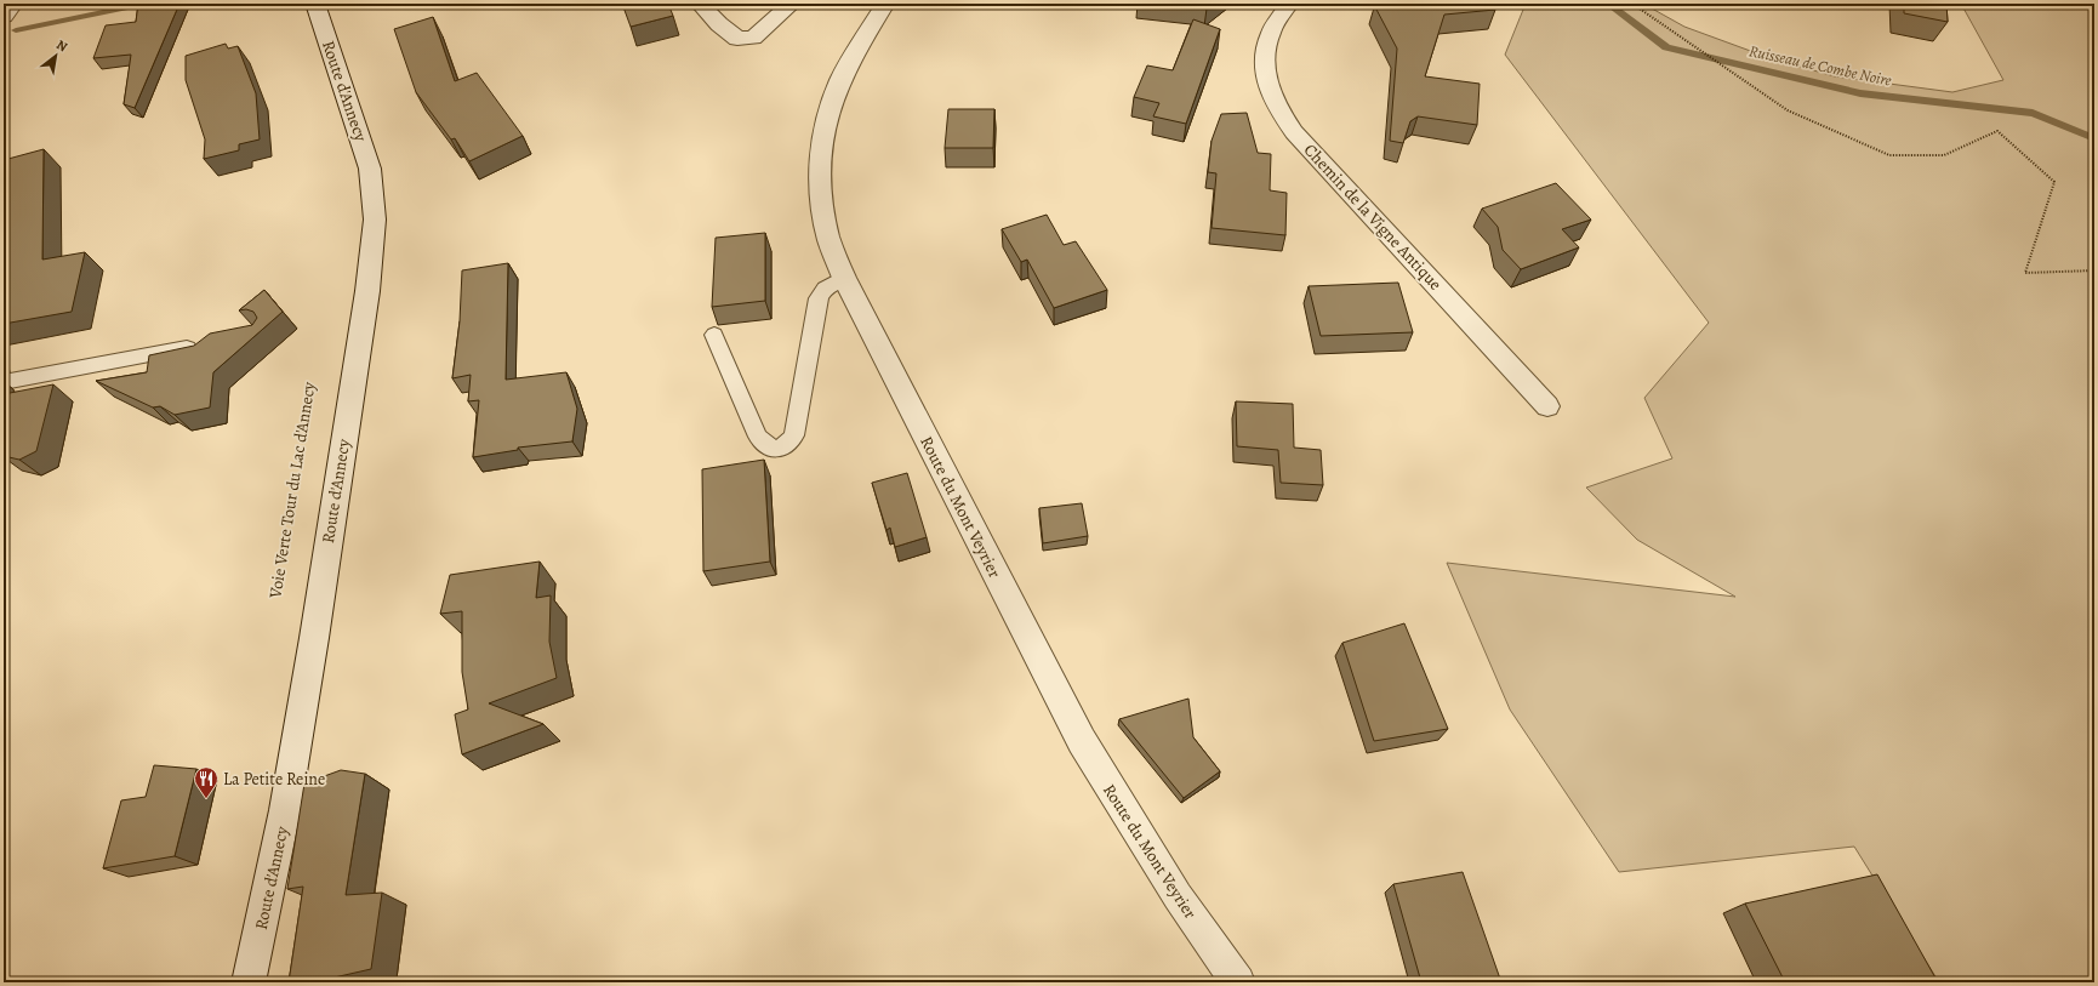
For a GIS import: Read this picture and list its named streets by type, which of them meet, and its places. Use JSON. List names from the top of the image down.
{
  "streets": {
    "street": ["Route d'Annecy", "Chemin de la Vigne Antique", "Route du Mont Veyrier"]
  },
  "water": ["Ruisseau de Combe Noire"],
  "places": {
    "restaurant": ["La Petite Reine"]
  },
  "north": "top right"
}
